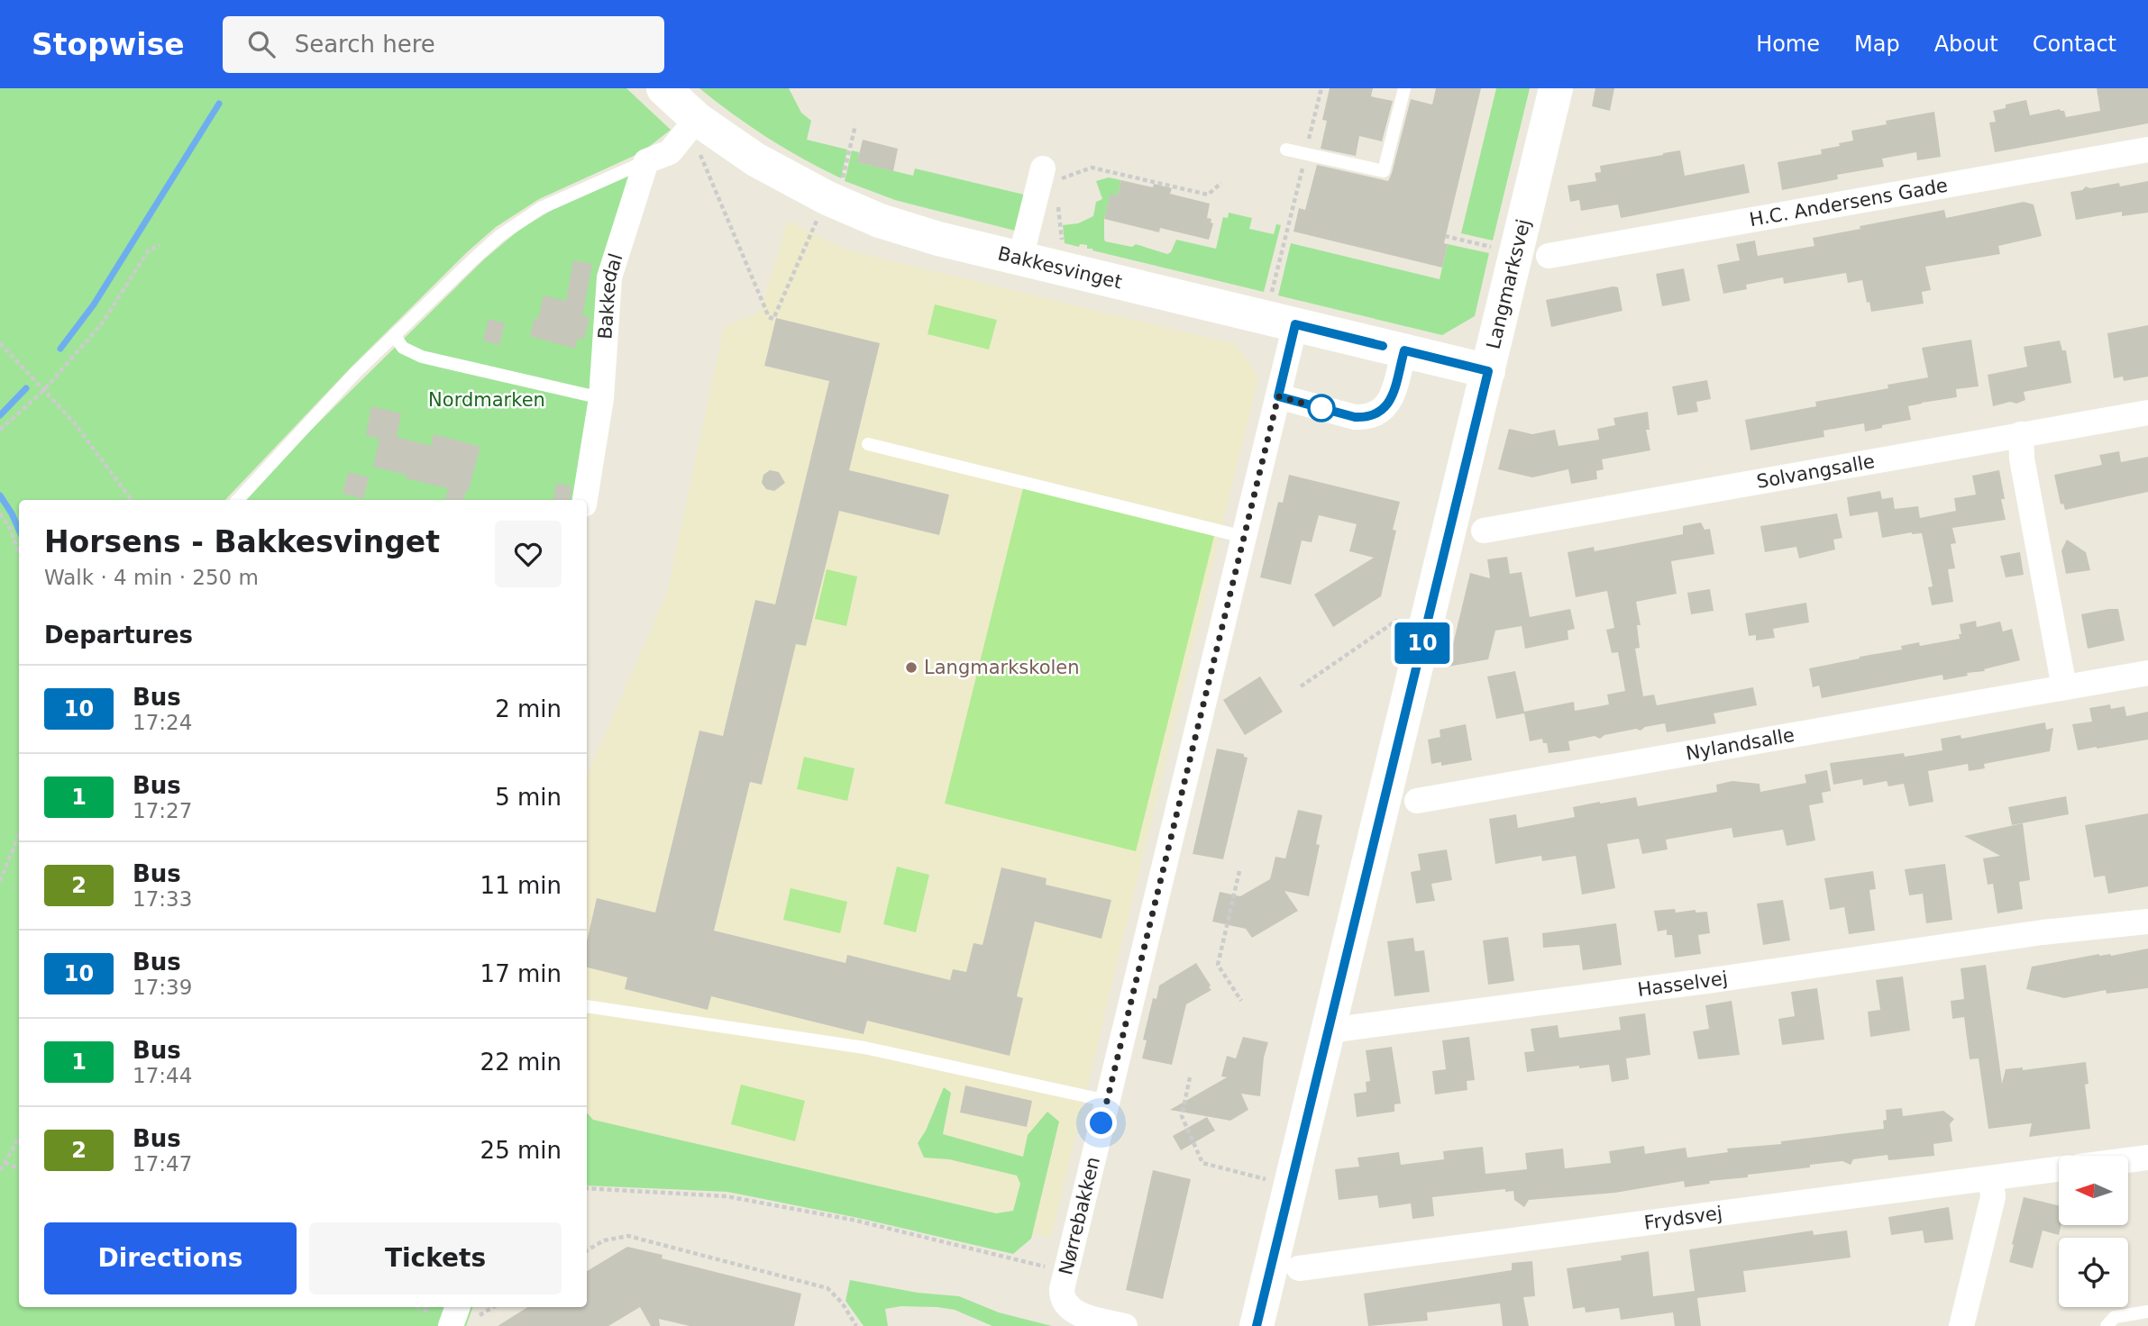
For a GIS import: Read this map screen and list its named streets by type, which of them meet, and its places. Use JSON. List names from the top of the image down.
{
  "streets": {
    "main road": ["Bakkesvinget", "Langmarksvej"],
    "street": [
      "H.C. Andersens Gade",
      "Bakkedal",
      "Solvangsalle",
      "Nylandsalle",
      "Hasselvej",
      "Nørrebakken",
      "Frydsvej"
    ]
  },
  "crossings": [
    ["H.C. Andersens Gade", "Langmarksvej"],
    ["Bakkesvinget", "Langmarksvej"],
    ["Bakkesvinget", "Nørrebakken"],
    ["Langmarksvej", "Hasselvej"]
  ],
  "parks": ["Nordmarken"],
  "places": ["Langmarkskolen"],
  "lines": ["bus line 10"],
  "north": "left",
  "page": {
    "header": "Stopwise",
    "search": "Search here",
    "nav": [
      "Home",
      "Map",
      "About",
      "Contact"
    ],
    "on_map": "10",
    "heading": [
      ["Horsens - Bakkesvinget", "Walk · 4 min · 250 m"],
      "Departures"
    ],
    "list": [
      {
        "mark": "10",
        "name": "Bus",
        "note": "17:24",
        "value": "2 min"
      },
      {
        "mark": "1",
        "name": "Bus",
        "note": "17:27",
        "value": "5 min"
      },
      {
        "mark": "2",
        "name": "Bus",
        "note": "17:33",
        "value": "11 min"
      },
      {
        "mark": "10",
        "name": "Bus",
        "note": "17:39",
        "value": "17 min"
      },
      {
        "mark": "1",
        "name": "Bus",
        "note": "17:44",
        "value": "22 min"
      },
      {
        "mark": "2",
        "name": "Bus",
        "note": "17:47",
        "value": "25 min"
      }
    ],
    "buttons": ["Directions", "Tickets"]
  }
}
